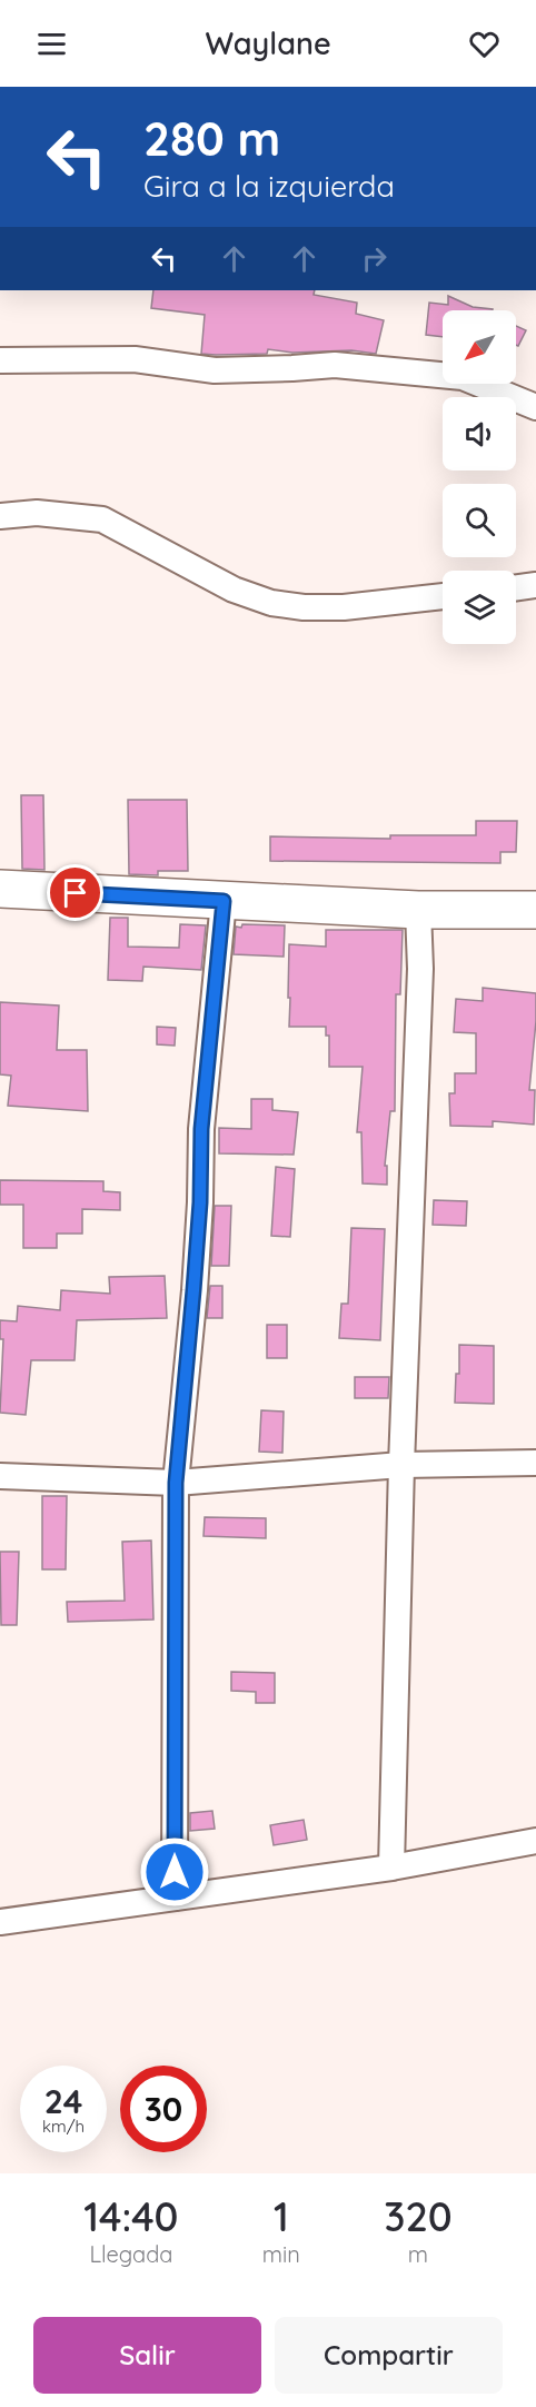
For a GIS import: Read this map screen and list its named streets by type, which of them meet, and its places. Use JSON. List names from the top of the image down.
{
  "north": "bottom left",
  "page": {
    "header": "Waylane",
    "turn": ["280 m", "Gira a la izquierda"],
    "speed": "24 km/h",
    "limit": "30",
    "eta": [
      "14:40",
      "Llegada",
      "1",
      "min",
      "320",
      "m"
    ],
    "buttons": ["Salir", "Compartir"]
  }
}
